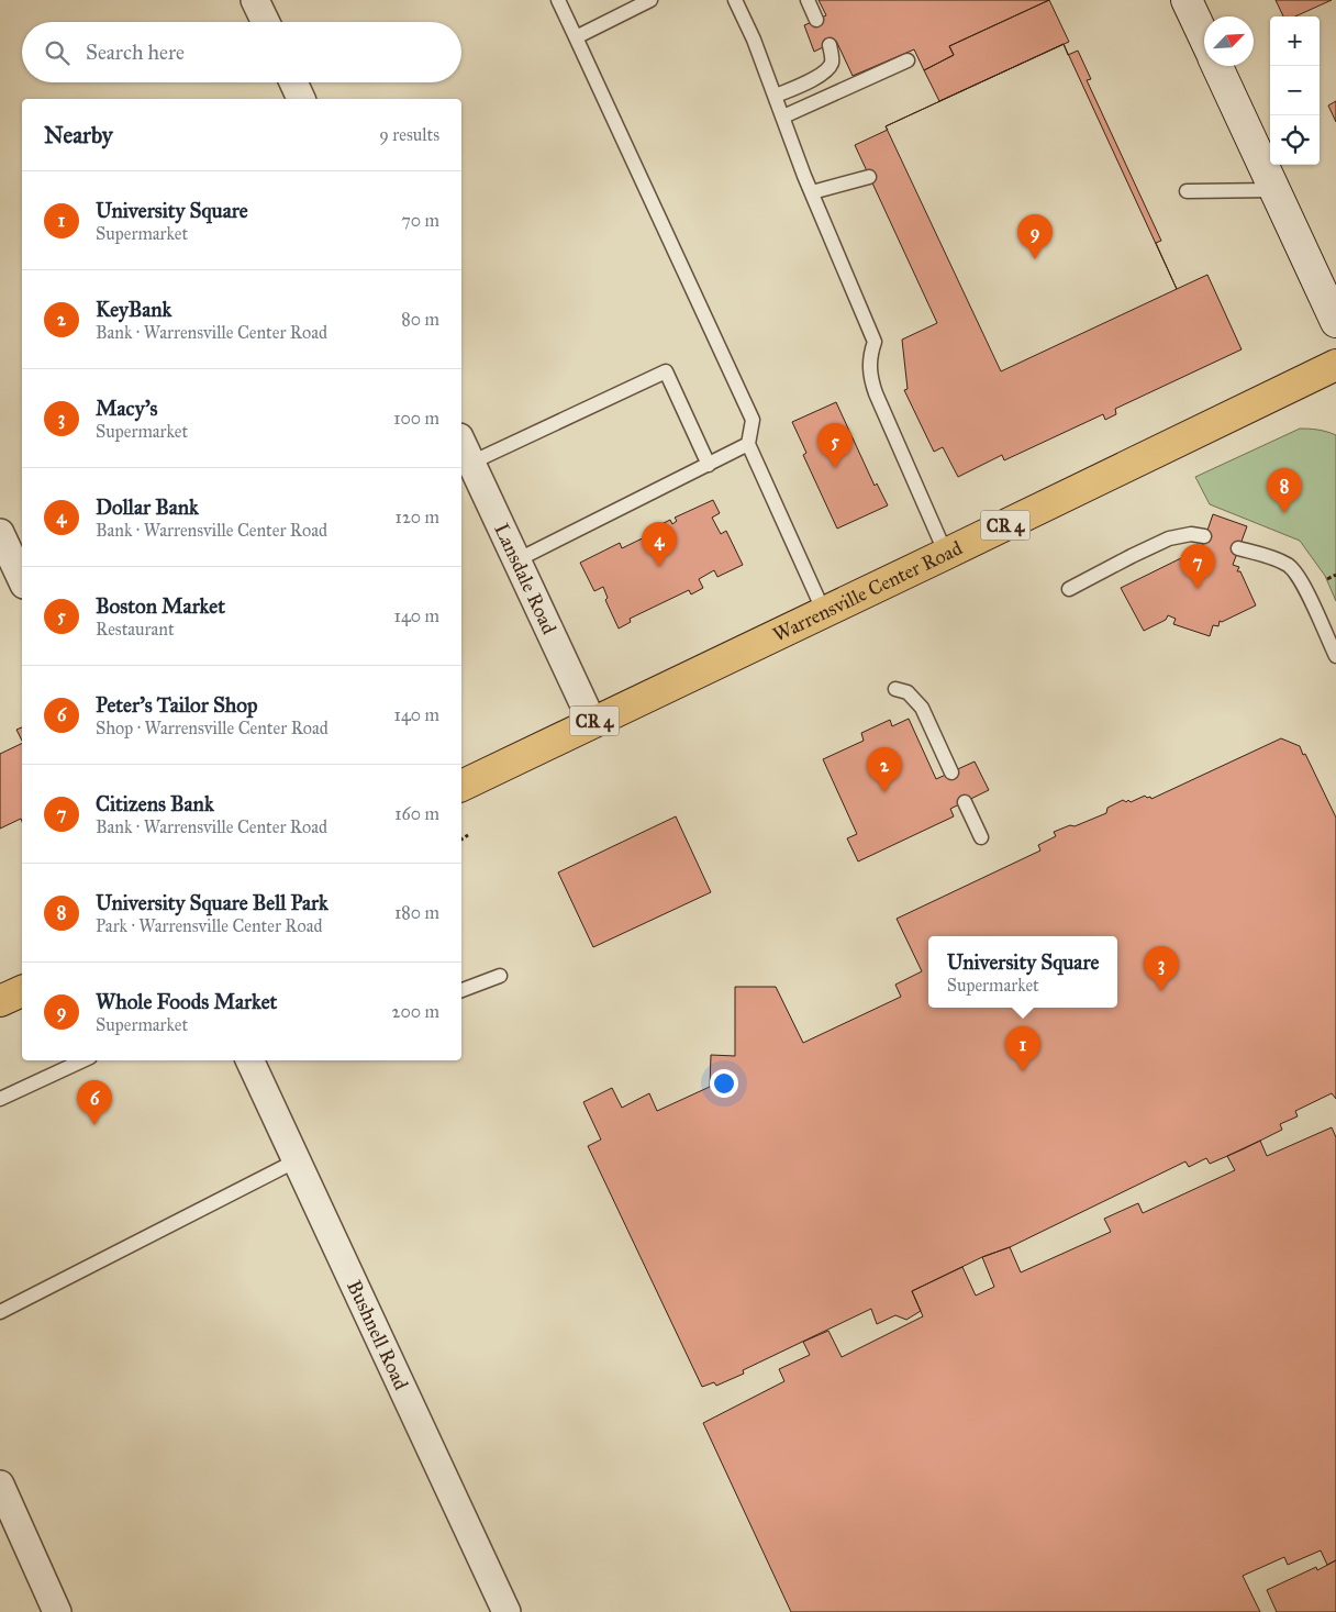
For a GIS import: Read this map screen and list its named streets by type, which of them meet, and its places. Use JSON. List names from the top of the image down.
{
  "streets": {
    "main road": ["CR 4", "Warrensville Center Road"],
    "street": ["Lansdale Road", "Bushnell Road"]
  },
  "crossings": [
    ["Lansdale Road", "Warrensville Center Road"]
  ],
  "north": "top right",
  "page": {
    "map_buttons": ["+", "−"],
    "search": "Search here",
    "heading": ["Nearby", "9 results"],
    "list": [
      {
        "mark": "1",
        "name": "University Square",
        "note": "Supermarket",
        "value": "70 m"
      },
      {
        "mark": "2",
        "name": "KeyBank",
        "note": "Bank · Warrensville Center Road",
        "value": "80 m"
      },
      {
        "mark": "3",
        "name": "Macy's",
        "note": "Supermarket",
        "value": "100 m"
      },
      {
        "mark": "4",
        "name": "Dollar Bank",
        "note": "Bank · Warrensville Center Road",
        "value": "120 m"
      },
      {
        "mark": "5",
        "name": "Boston Market",
        "note": "Restaurant",
        "value": "140 m"
      },
      {
        "mark": "6",
        "name": "Peter's Tailor Shop",
        "note": "Shop · Warrensville Center Road",
        "value": "140 m"
      },
      {
        "mark": "7",
        "name": "Citizens Bank",
        "note": "Bank · Warrensville Center Road",
        "value": "160 m"
      },
      {
        "mark": "8",
        "name": "University Square Bell Park",
        "note": "Park · Warrensville Center Road",
        "value": "180 m"
      },
      {
        "mark": "9",
        "name": "Whole Foods Market",
        "note": "Supermarket",
        "value": "200 m"
      }
    ],
    "pins": [
      "9",
      "5",
      "8",
      "4",
      "7",
      "2",
      "3",
      "1",
      "6"
    ],
    "popup": ["University Square", "Supermarket"]
  }
}
